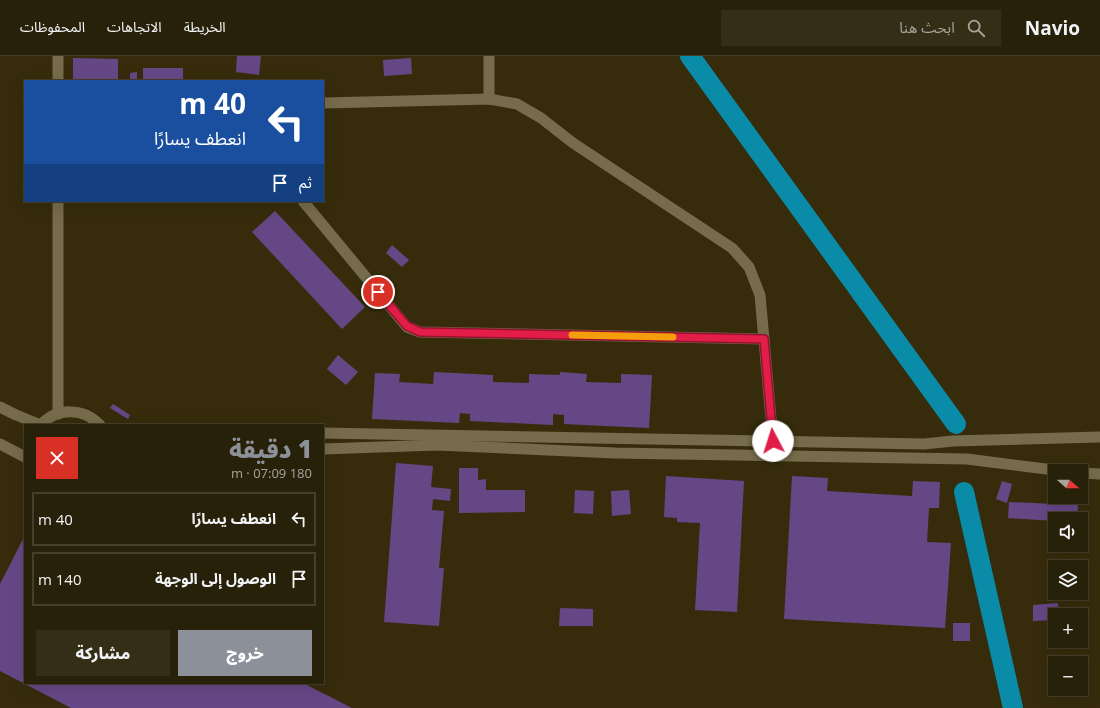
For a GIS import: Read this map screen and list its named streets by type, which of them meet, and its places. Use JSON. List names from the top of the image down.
{
  "north": "right",
  "page": {
    "header": "Navio",
    "search": "ابحث هنا",
    "nav": ["الخريطة", "الاتجاهات", "المحفوظات"],
    "turn": ["40 m", "انعطف يسارًا"],
    "then": "ثم",
    "heading": ["1 دقيقة", "180 m · 07:09"],
    "map_buttons": ["+", "−"],
    "list": [
      {
        "name": "انعطف يسارًا",
        "value": "40 m"
      },
      {
        "name": "الوصول إلى الوجهة",
        "value": "140 m"
      }
    ],
    "buttons": ["خروج", "مشاركة"]
  }
}
